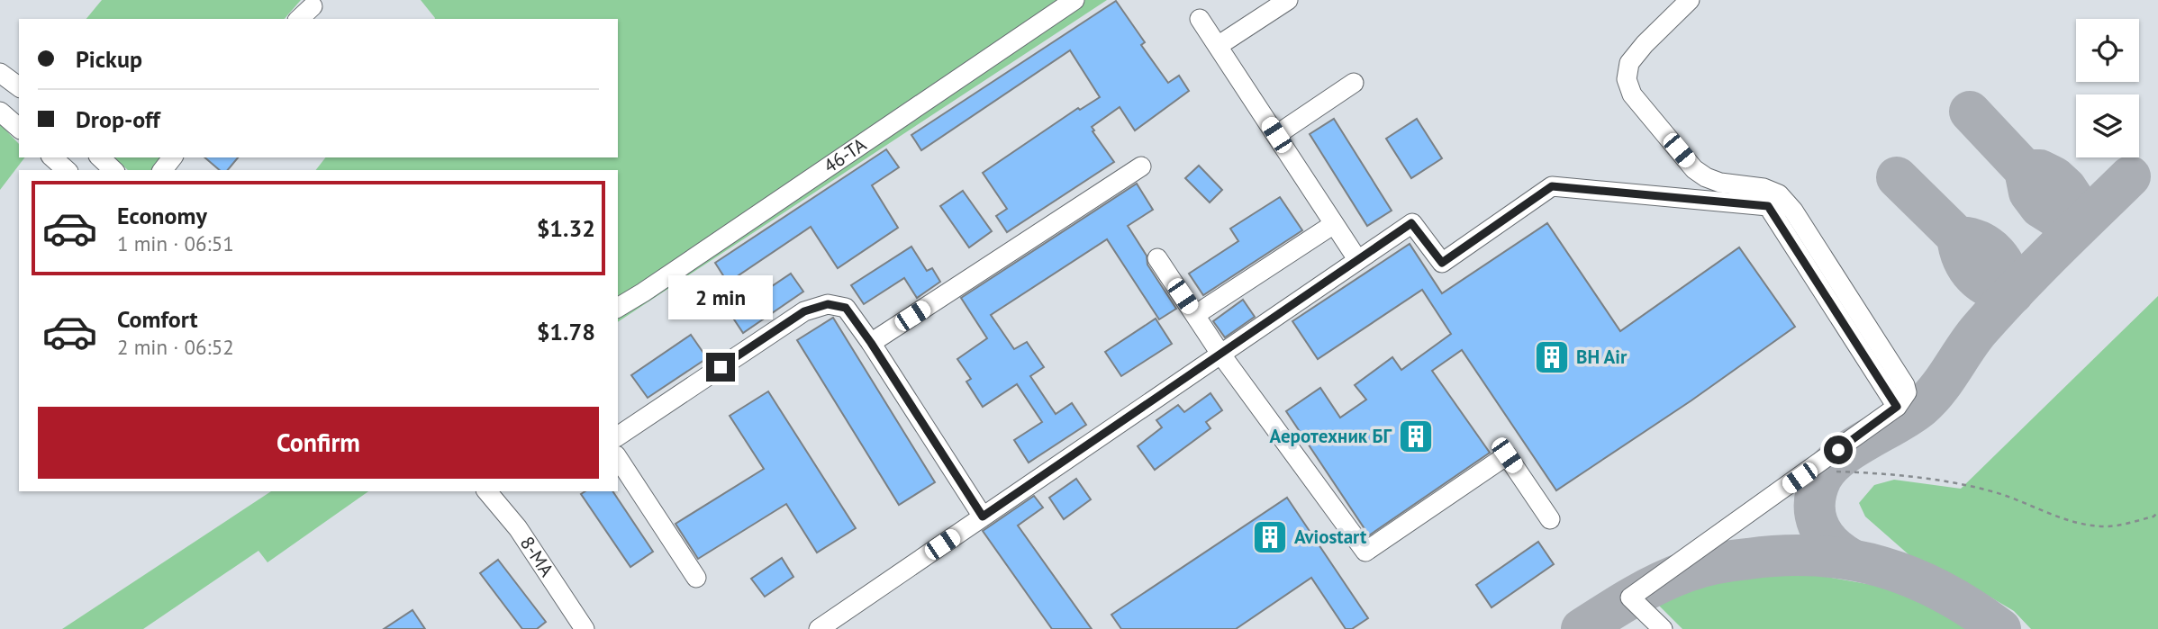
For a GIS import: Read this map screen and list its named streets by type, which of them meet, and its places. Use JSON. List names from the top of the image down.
{
  "streets": {
    "street": ["46-ТА", "8-МА"]
  },
  "places": {
    "building": ["BH Air", "Аеротехник БГ", "Aviostart"]
  },
  "page": {
    "banner": ["Pickup", "Drop-off"],
    "list": [
      {
        "name": "Economy",
        "note": "1 min · 06:51",
        "value": "$1.32"
      },
      {
        "name": "Comfort",
        "note": "2 min · 06:52",
        "value": "$1.78"
      }
    ],
    "bubble": "2 min",
    "buttons": "Confirm"
  }
}
